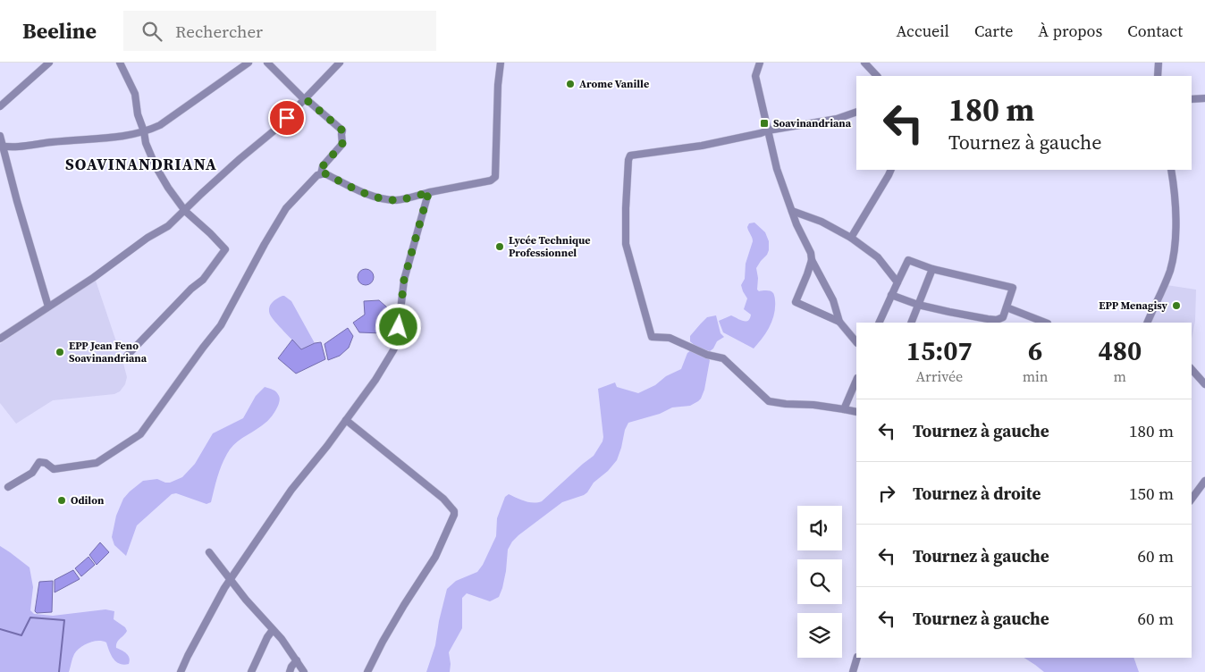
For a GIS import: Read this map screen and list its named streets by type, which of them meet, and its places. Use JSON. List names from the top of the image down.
{
  "districts": ["SOAVINANDRIANA"],
  "places": {
    "other": [
      "Arome Vanille",
      "Lycée Technique Professionnel",
      "EPP Menagisy",
      "EPP Jean Feno Soavinandriana",
      "Odilon"
    ],
    "transit": ["Soavinandriana"]
  },
  "page": {
    "header": "Beeline",
    "search": "Rechercher",
    "nav": [
      "Accueil",
      "Carte",
      "À propos",
      "Contact"
    ],
    "turn": ["180 m", "Tournez à gauche"],
    "eta": [
      "15:07",
      "Arrivée",
      "6",
      "min",
      "480",
      "m"
    ],
    "list": [
      {
        "name": "Tournez à gauche",
        "value": "180 m"
      },
      {
        "name": "Tournez à droite",
        "value": "150 m"
      },
      {
        "name": "Tournez à gauche",
        "value": "60 m"
      },
      {
        "name": "Tournez à gauche",
        "value": "60 m"
      }
    ]
  }
}
